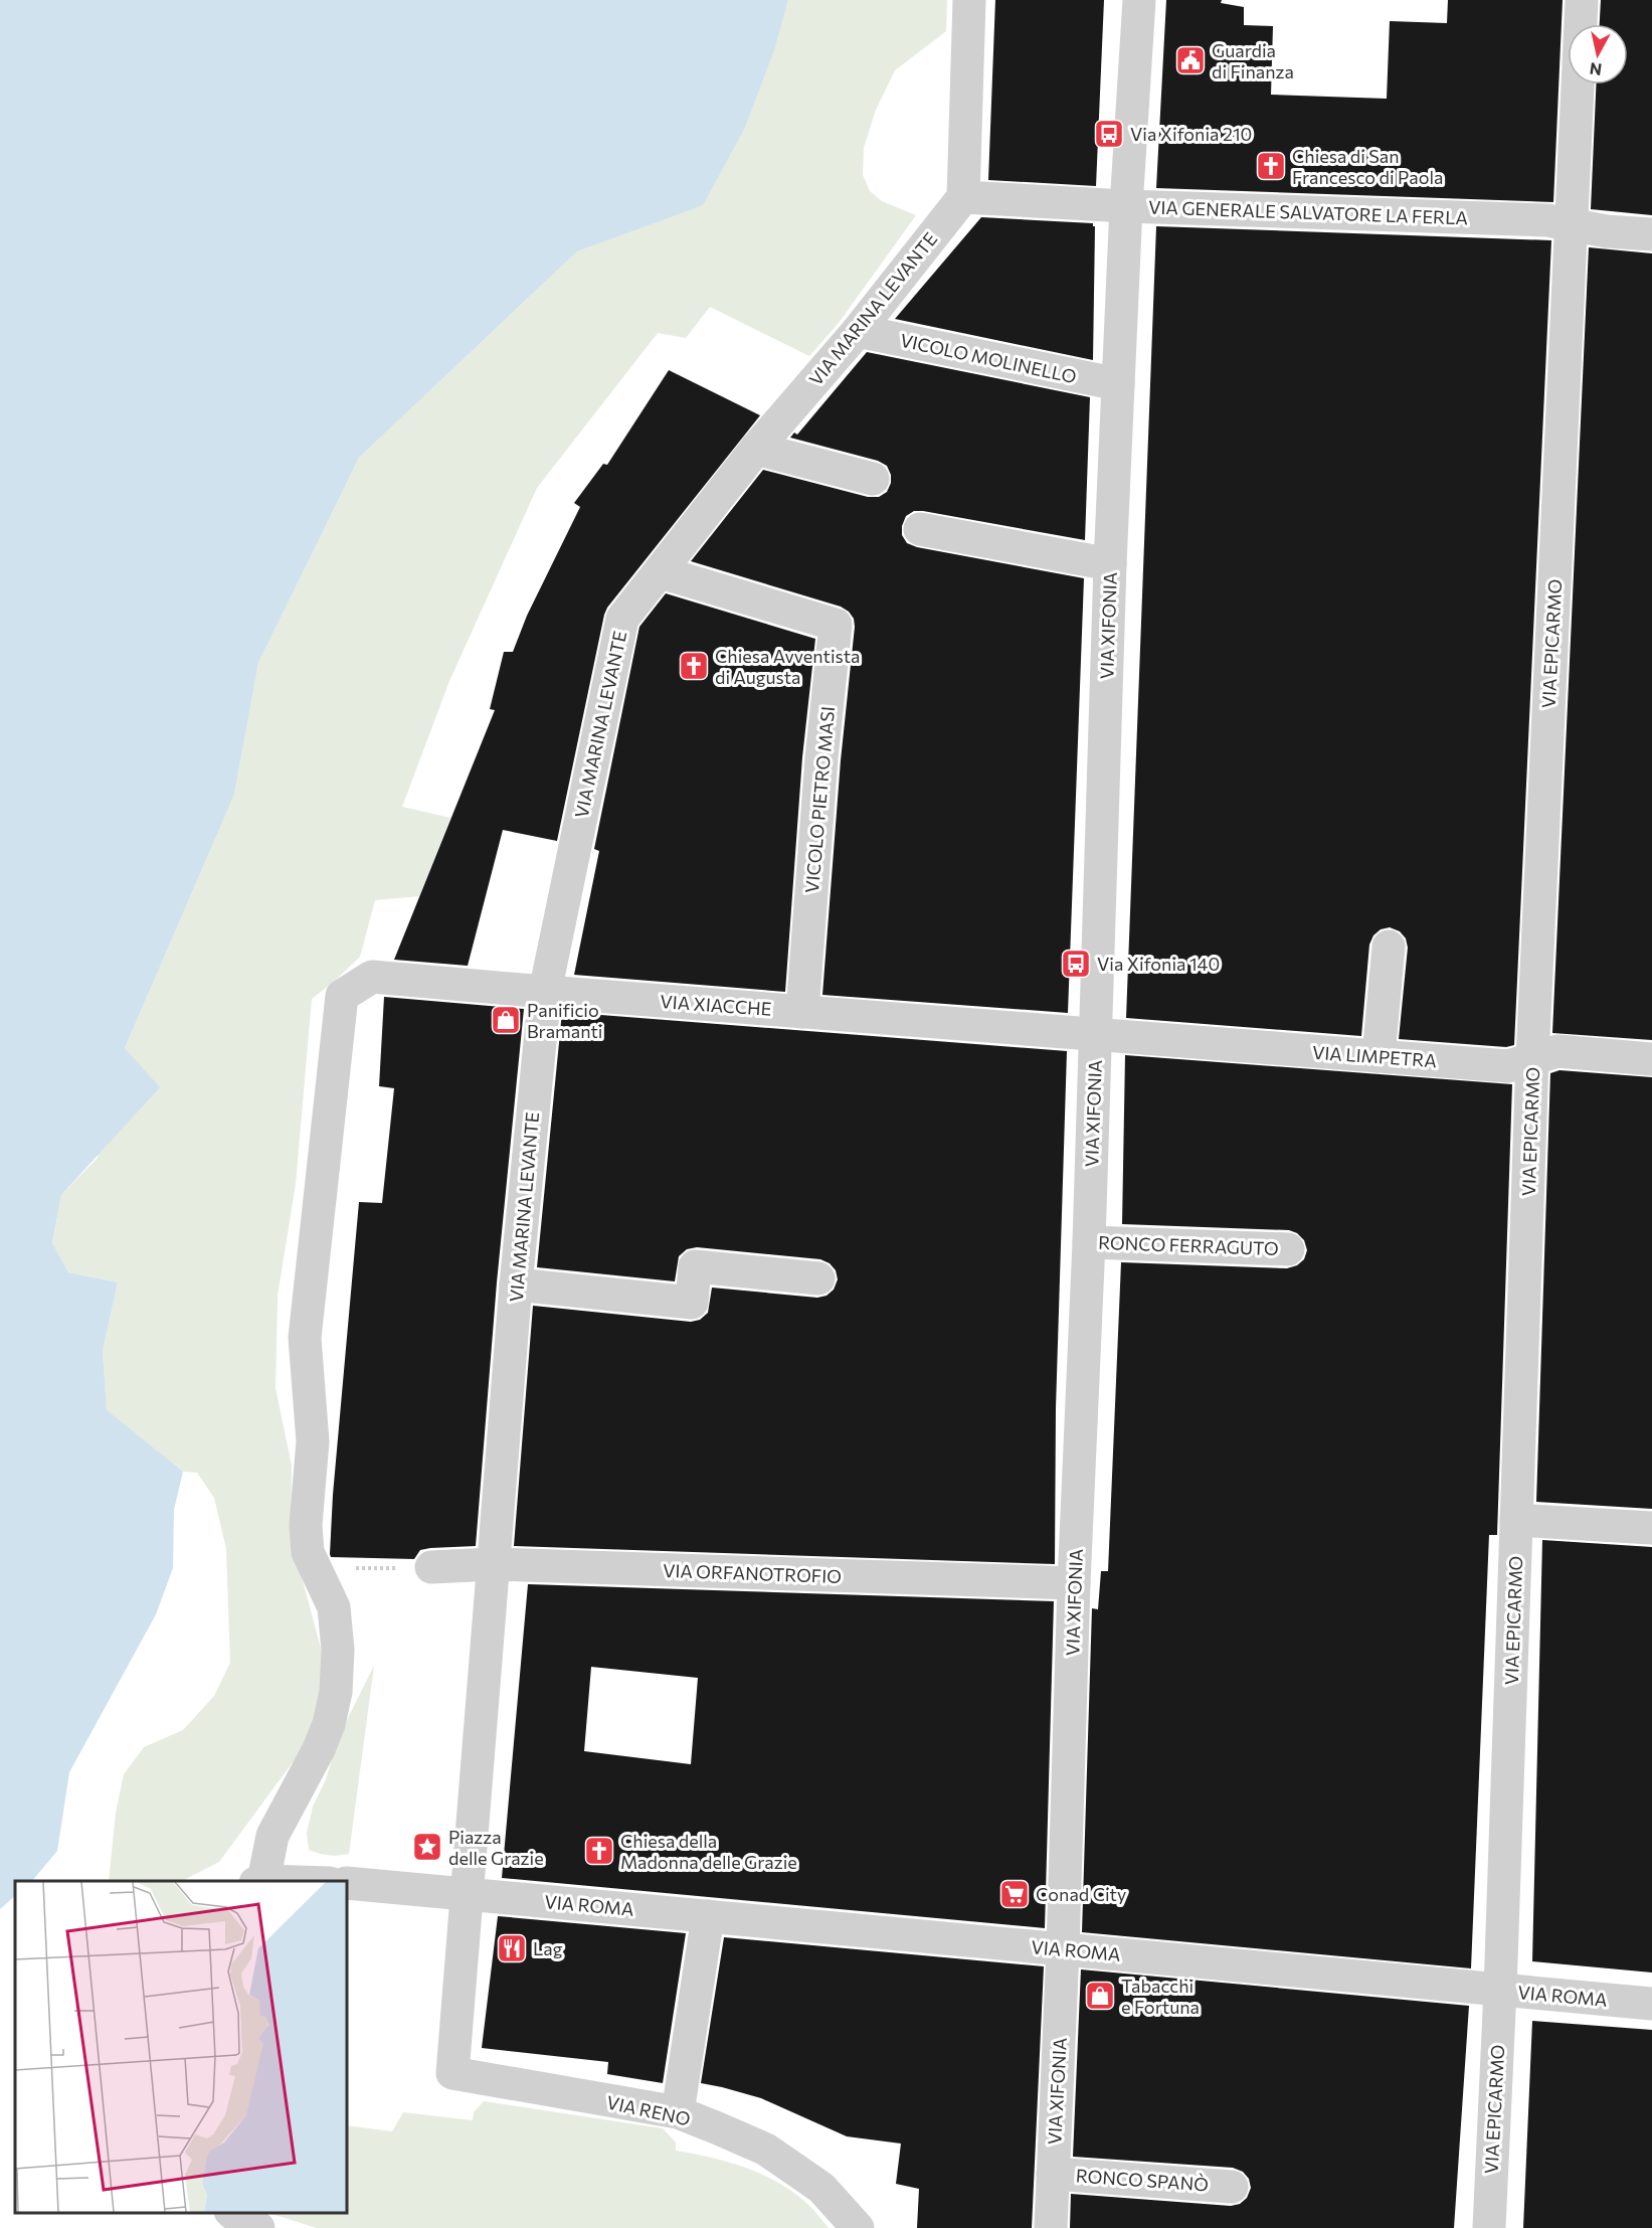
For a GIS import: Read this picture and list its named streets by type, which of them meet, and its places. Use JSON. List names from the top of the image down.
{
  "streets": {
    "street": [
      "VIA GENERALE SALVATORE LA FERLA",
      "VIA MARINA LEVANTE",
      "VICOLO MOLINELLO",
      "VIA XIFONIA",
      "VIA EPICARMO",
      "VICOLO PIETRO MASI",
      "VIA XIACCHE",
      "VIA LIMPETRA",
      "RONCO FERRAGUTO",
      "VIA ORFANOTROFIO",
      "VIA ROMA",
      "VIA RENO",
      "RONCO SPANÒ"
    ]
  },
  "crossings": [
    ["VIA GENERALE SALVATORE LA FERLA", "VIA MARINA LEVANTE"],
    ["VIA GENERALE SALVATORE LA FERLA", "VIA XIFONIA"],
    ["VIA GENERALE SALVATORE LA FERLA", "VIA EPICARMO"],
    ["VIA MARINA LEVANTE", "VICOLO MOLINELLO"],
    ["VIA MARINA LEVANTE", "VICOLO PIETRO MASI"],
    ["VIA MARINA LEVANTE", "VIA XIACCHE"],
    ["VIA MARINA LEVANTE", "VIA ORFANOTROFIO"],
    ["VIA MARINA LEVANTE", "VIA ROMA"],
    ["VIA MARINA LEVANTE", "VIA RENO"],
    ["VICOLO MOLINELLO", "VIA XIFONIA"],
    ["VIA XIFONIA", "VIA XIACCHE"],
    ["VIA XIFONIA", "VIA LIMPETRA"],
    ["VIA XIFONIA", "RONCO FERRAGUTO"],
    ["VIA XIFONIA", "VIA ORFANOTROFIO"],
    ["VIA XIFONIA", "VIA ROMA"],
    ["VIA XIFONIA", "RONCO SPANÒ"],
    ["VIA EPICARMO", "VIA LIMPETRA"],
    ["VIA EPICARMO", "VIA ROMA"],
    ["VICOLO PIETRO MASI", "VIA XIACCHE"],
    ["VIA XIACCHE", "VIA LIMPETRA"],
    ["VIA ROMA", "VIA RENO"]
  ],
  "places": {
    "public building": ["Guardia di Finanza"],
    "bus stop": ["Via Xifonia 210", "Via Xifonia 140"],
    "church": ["Chiesa di San Francesco di Paola", "Chiesa Avventista di Augusta", "Chiesa della Madonna delle Grazie"],
    "shop": ["Panificio Bramanti", "Tabacchi e Fortuna"],
    "place": ["Piazza delle Grazie"],
    "supermarket": ["Conad City"],
    "restaurant": ["Lag"]
  },
  "north": "bottom"
}
